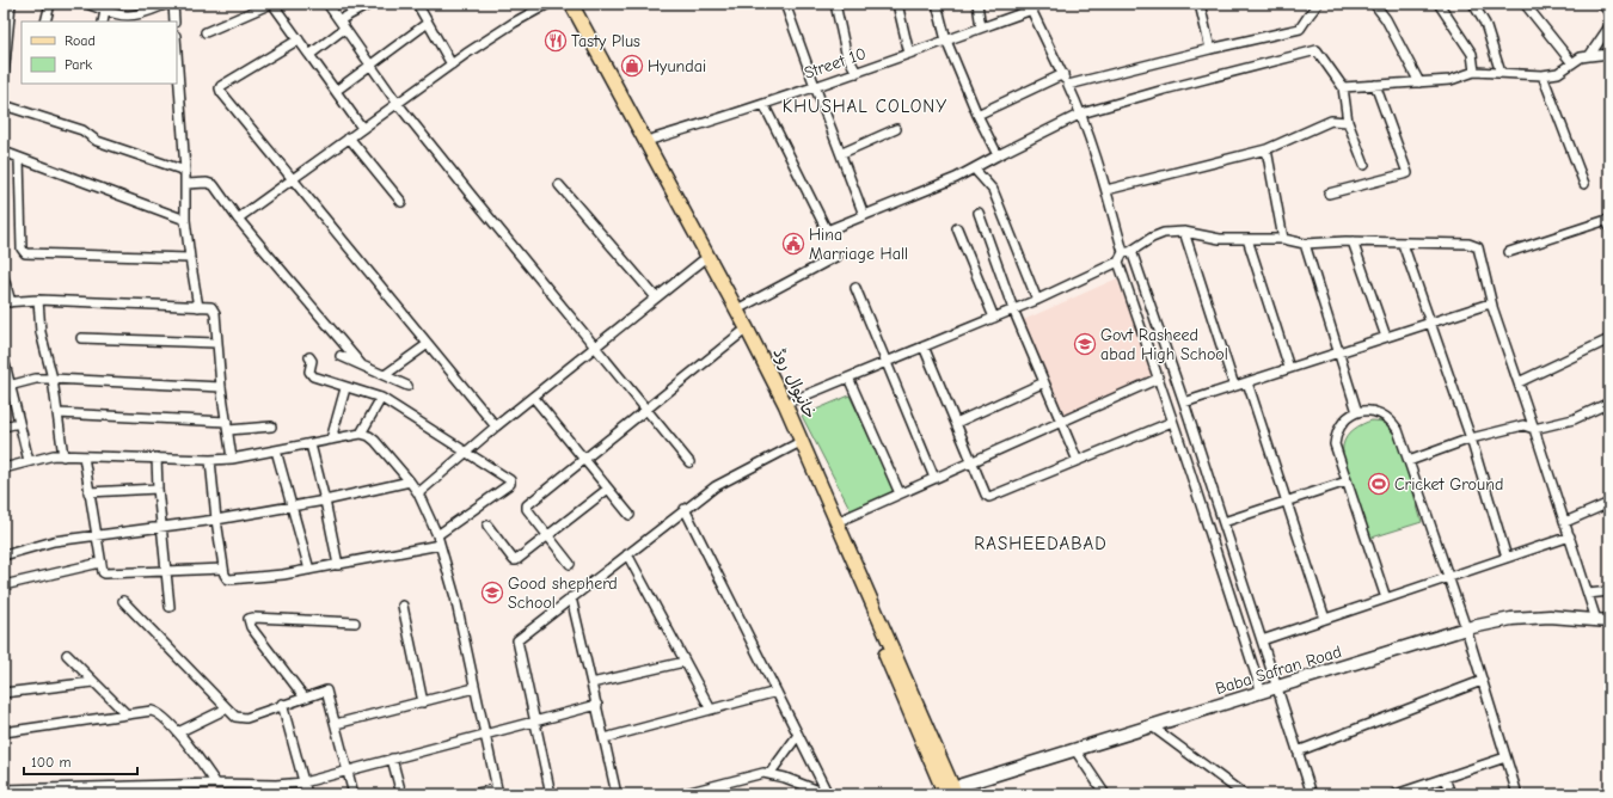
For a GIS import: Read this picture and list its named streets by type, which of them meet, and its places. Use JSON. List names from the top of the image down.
{
  "streets": {
    "main road": ["خانیوال روڈ", "Baba Safran Road"],
    "street": ["Street 10"]
  },
  "crossings": [
    ["Street 10", "خانیوال روڈ"],
    ["خانیوال روڈ", "Baba Safran Road"]
  ],
  "districts": ["KHUSHAL COLONY", "RASHEEDABAD"],
  "places": {
    "restaurant": ["Tasty Plus"],
    "shop": ["Hyundai"],
    "public building": ["Hina Marriage Hall"],
    "school or university": ["Govt Rasheed abad High School", "Good shepherd School"],
    "sports": ["Cricket Ground"]
  },
  "legend": ["Road", "Park"],
  "scale_bar": "100 m"
}
